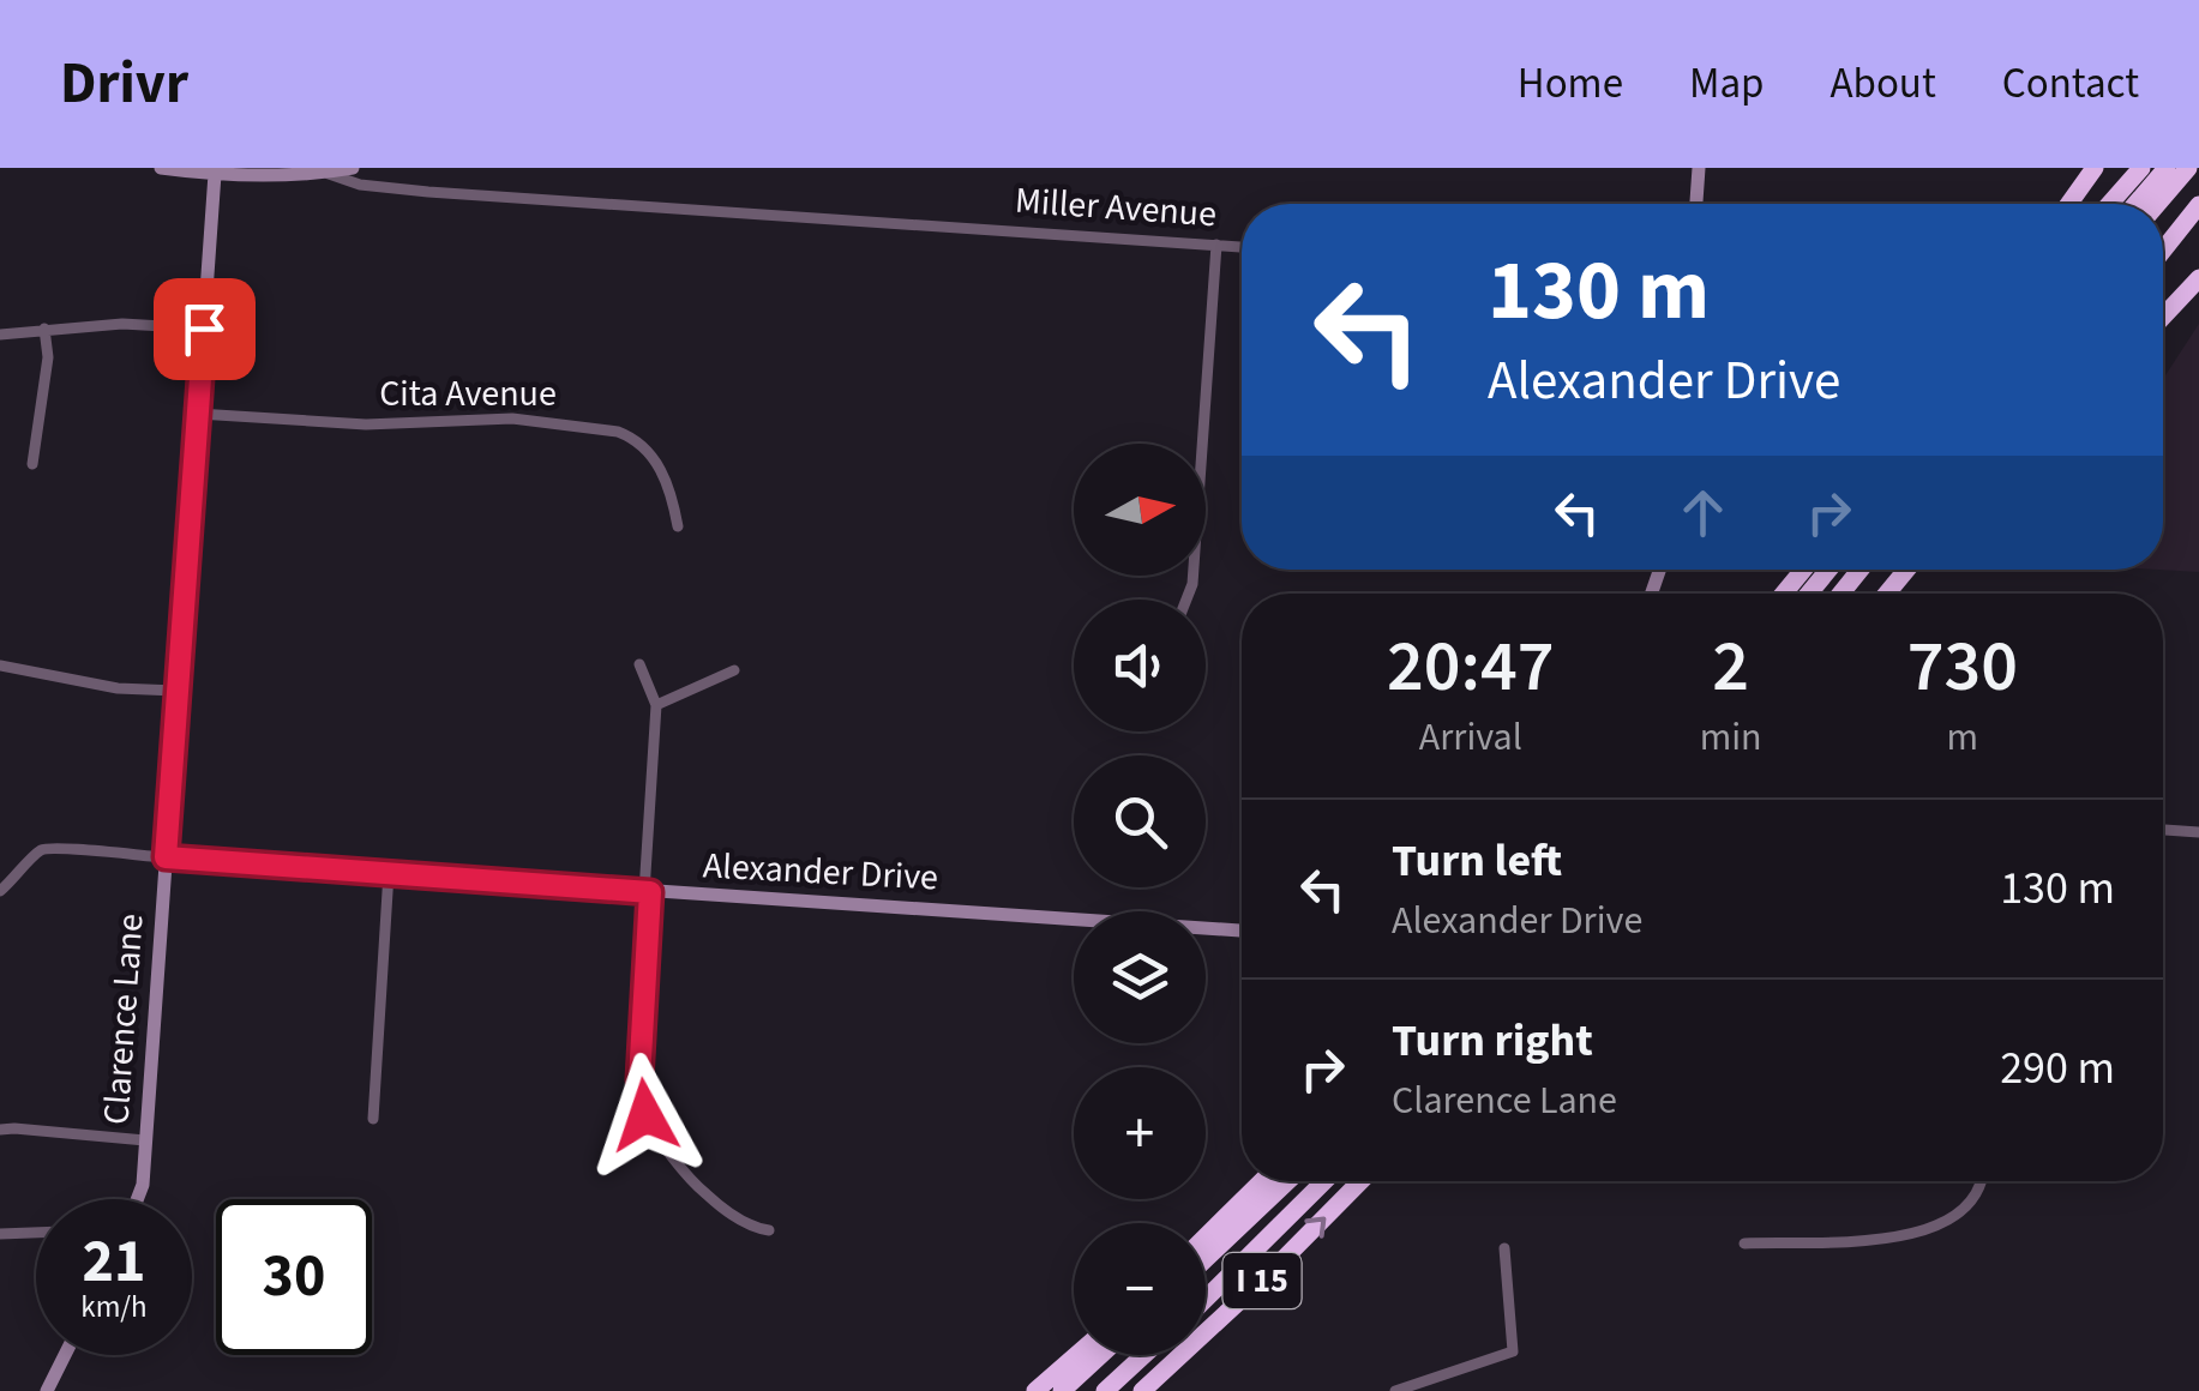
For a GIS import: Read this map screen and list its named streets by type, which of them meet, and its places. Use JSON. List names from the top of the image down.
{
  "streets": {
    "highway": ["I 15"],
    "street": [
      "Miller Avenue",
      "Cita Avenue",
      "Alexander Drive",
      "Clarence Lane"
    ]
  },
  "crossings": [
    ["Cita Avenue", "Clarence Lane"],
    ["Alexander Drive", "Clarence Lane"]
  ],
  "north": "right",
  "page": {
    "header": "Drivr",
    "nav": [
      "Home",
      "Map",
      "About",
      "Contact"
    ],
    "turn": ["130 m", "Alexander Drive"],
    "map_buttons": ["+", "−"],
    "eta": [
      "20:47",
      "Arrival",
      "2",
      "min",
      "730",
      "m"
    ],
    "list": [
      {
        "name": "Turn left",
        "note": "Alexander Drive",
        "value": "130 m"
      },
      {
        "name": "Turn right",
        "note": "Clarence Lane",
        "value": "290 m"
      }
    ],
    "speed": "21 km/h",
    "limit": "30"
  }
}
